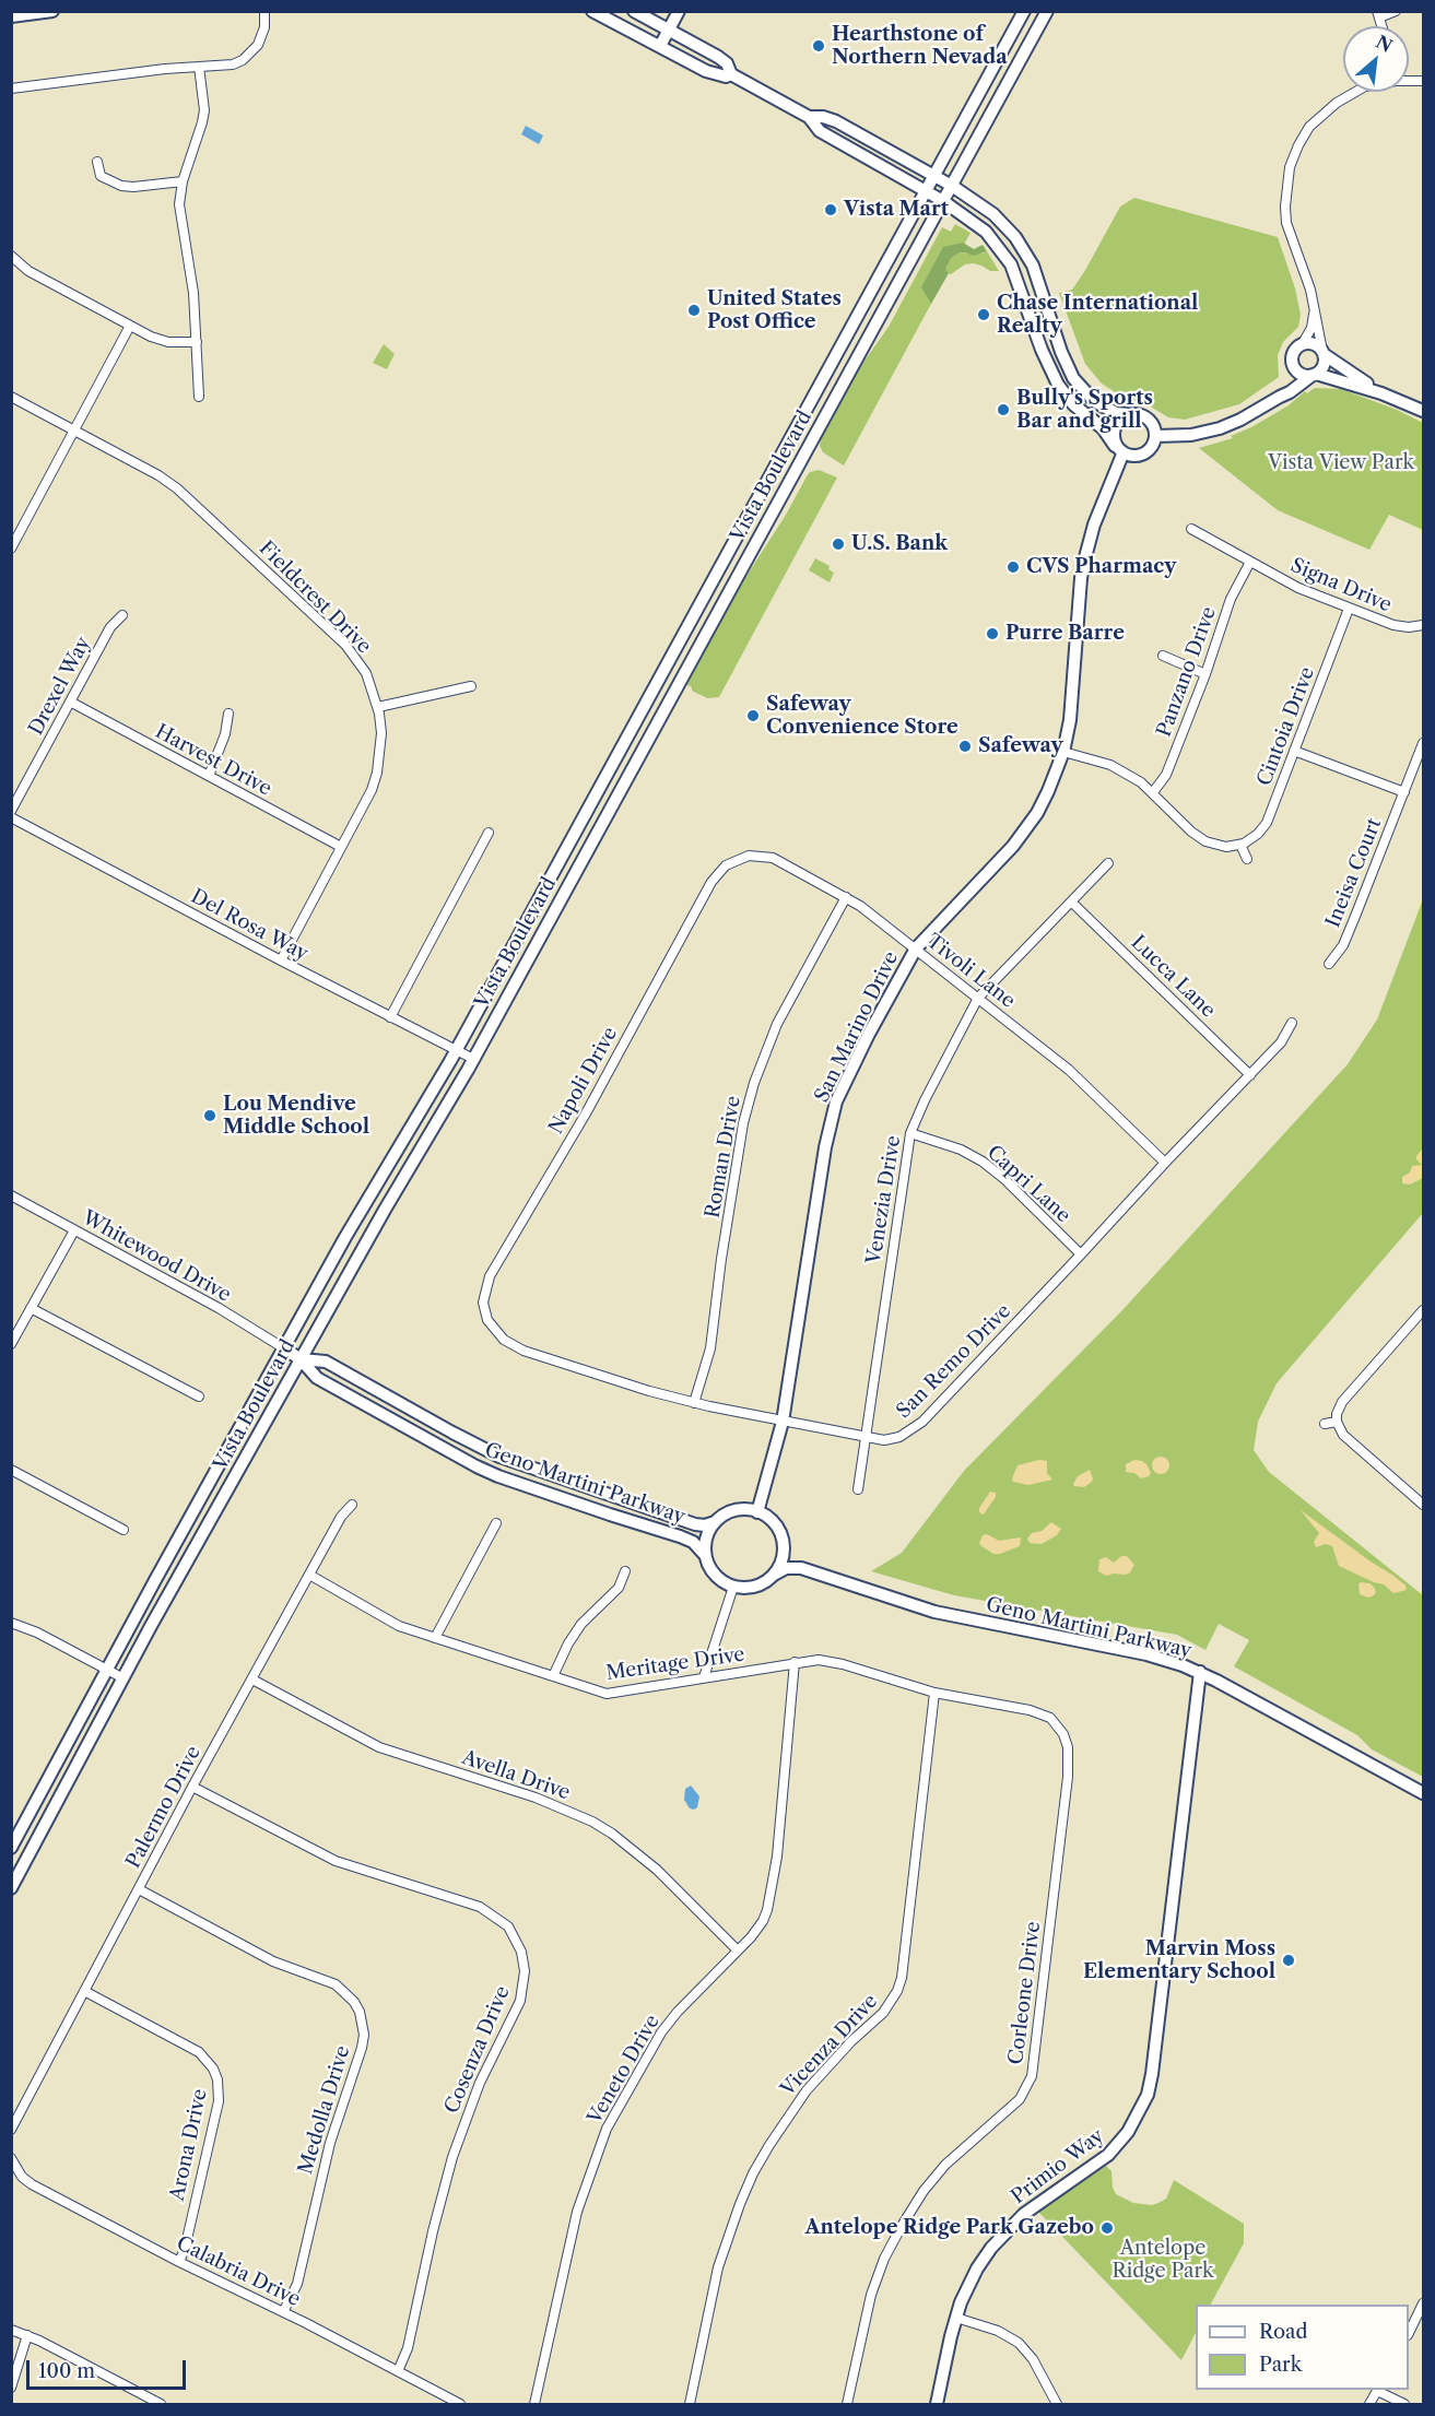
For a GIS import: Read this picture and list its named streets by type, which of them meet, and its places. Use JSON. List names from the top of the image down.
{
  "streets": {
    "street": [
      "Vista Boulevard",
      "Signa Drive",
      "Fieldcrest Drive",
      "Panzano Drive",
      "Drexel Way",
      "Cintoia Drive",
      "Harvest Drive",
      "Ineisa Court",
      "Del Rosa Way",
      "Tivoli Lane",
      "Lucca Lane",
      "San Marino Drive",
      "Napoli Drive",
      "Roman Drive",
      "Capri Lane",
      "Venezia Drive",
      "Whitewood Drive",
      "San Remo Drive",
      "Geno Martini Parkway",
      "Meritage Drive",
      "Avella Drive",
      "Palermo Drive",
      "Corleone Drive",
      "Vicenza Drive",
      "Cosenza Drive",
      "Veneto Drive",
      "Medolla Drive",
      "Arona Drive",
      "Primio Way",
      "Calabria Drive"
    ]
  },
  "crossings": [
    ["Vista Boulevard", "Del Rosa Way"],
    ["Vista Boulevard", "Whitewood Drive"],
    ["Vista Boulevard", "Geno Martini Parkway"],
    ["Signa Drive", "Panzano Drive"],
    ["Signa Drive", "Cintoia Drive"],
    ["Fieldcrest Drive", "Harvest Drive"],
    ["Fieldcrest Drive", "Del Rosa Way"],
    ["Drexel Way", "Harvest Drive"],
    ["Tivoli Lane", "San Marino Drive"],
    ["Tivoli Lane", "Napoli Drive"],
    ["Tivoli Lane", "Roman Drive"],
    ["Tivoli Lane", "Venezia Drive"],
    ["Tivoli Lane", "San Remo Drive"],
    ["Lucca Lane", "Venezia Drive"],
    ["Lucca Lane", "San Remo Drive"],
    ["San Marino Drive", "San Remo Drive"],
    ["San Marino Drive", "Geno Martini Parkway"],
    ["Napoli Drive", "San Remo Drive"],
    ["Roman Drive", "San Remo Drive"],
    ["Capri Lane", "Venezia Drive"],
    ["Capri Lane", "San Remo Drive"],
    ["Venezia Drive", "San Remo Drive"],
    ["Geno Martini Parkway", "Primio Way"],
    ["Meritage Drive", "Palermo Drive"],
    ["Meritage Drive", "Corleone Drive"],
    ["Meritage Drive", "Vicenza Drive"],
    ["Meritage Drive", "Veneto Drive"],
    ["Avella Drive", "Palermo Drive"],
    ["Avella Drive", "Veneto Drive"],
    ["Palermo Drive", "Cosenza Drive"],
    ["Palermo Drive", "Medolla Drive"],
    ["Palermo Drive", "Arona Drive"],
    ["Cosenza Drive", "Calabria Drive"],
    ["Medolla Drive", "Calabria Drive"],
    ["Arona Drive", "Calabria Drive"]
  ],
  "parks": ["Vista View Park", "Antelope Ridge Park"],
  "places": [
    "Hearthstone of Northern Nevada",
    "Vista Mart",
    "United States Post Office",
    "Chase International Realty",
    "Bully's Sports Bar and grill",
    "U.S. Bank",
    "CVS Pharmacy",
    "Purre Barre",
    "Safeway Convenience Store",
    "Safeway",
    "Lou Mendive Middle School",
    "Marvin Moss Elementary School",
    "Antelope Ridge Park Gazebo"
  ],
  "legend": ["Road", "Park"],
  "scale_bar": "100 m",
  "north": "top right"
}
